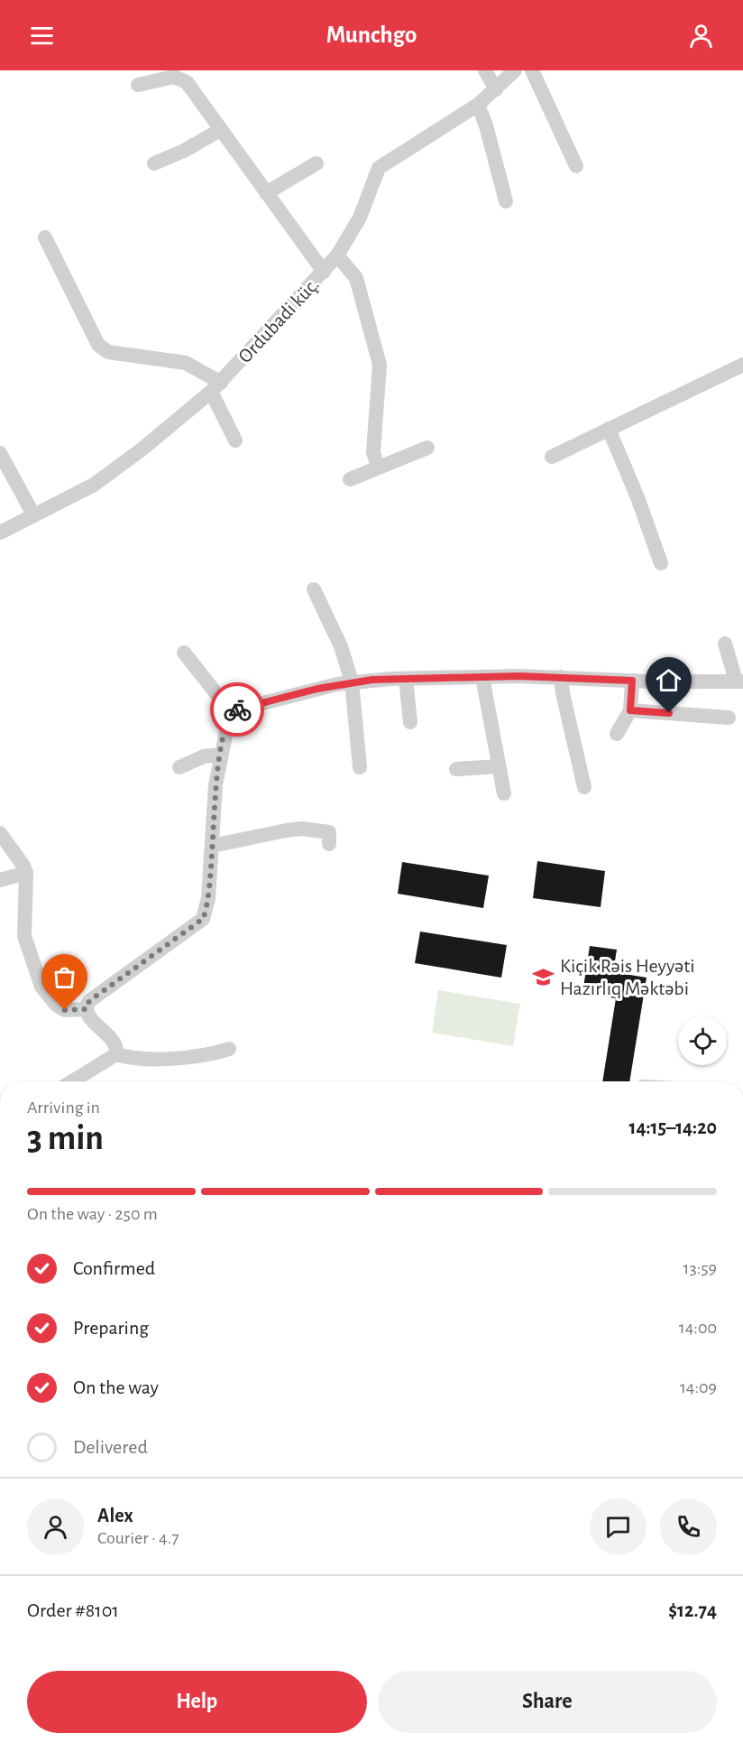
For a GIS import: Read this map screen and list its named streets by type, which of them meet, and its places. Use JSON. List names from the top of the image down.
{
  "streets": {
    "street": ["Ordubadi küç."]
  },
  "places": {
    "school or university": ["Kiçik Rəis Heyyəti Hazırlıq Məktəbi"]
  },
  "page": {
    "header": "Munchgo",
    "heading": ["3 min", "Arriving in", "14:15–14:20"],
    "panel": [
      "Alex",
      "Courier · 4.7",
      "Order #8101",
      "$12.74"
    ],
    "bar": "On the way · 250 m",
    "list": [
      ["Confirmed", "13:59"],
      ["Preparing", "14:00"],
      ["On the way", "14:09"],
      "Delivered"
    ],
    "buttons": ["Help", "Share"]
  }
}
